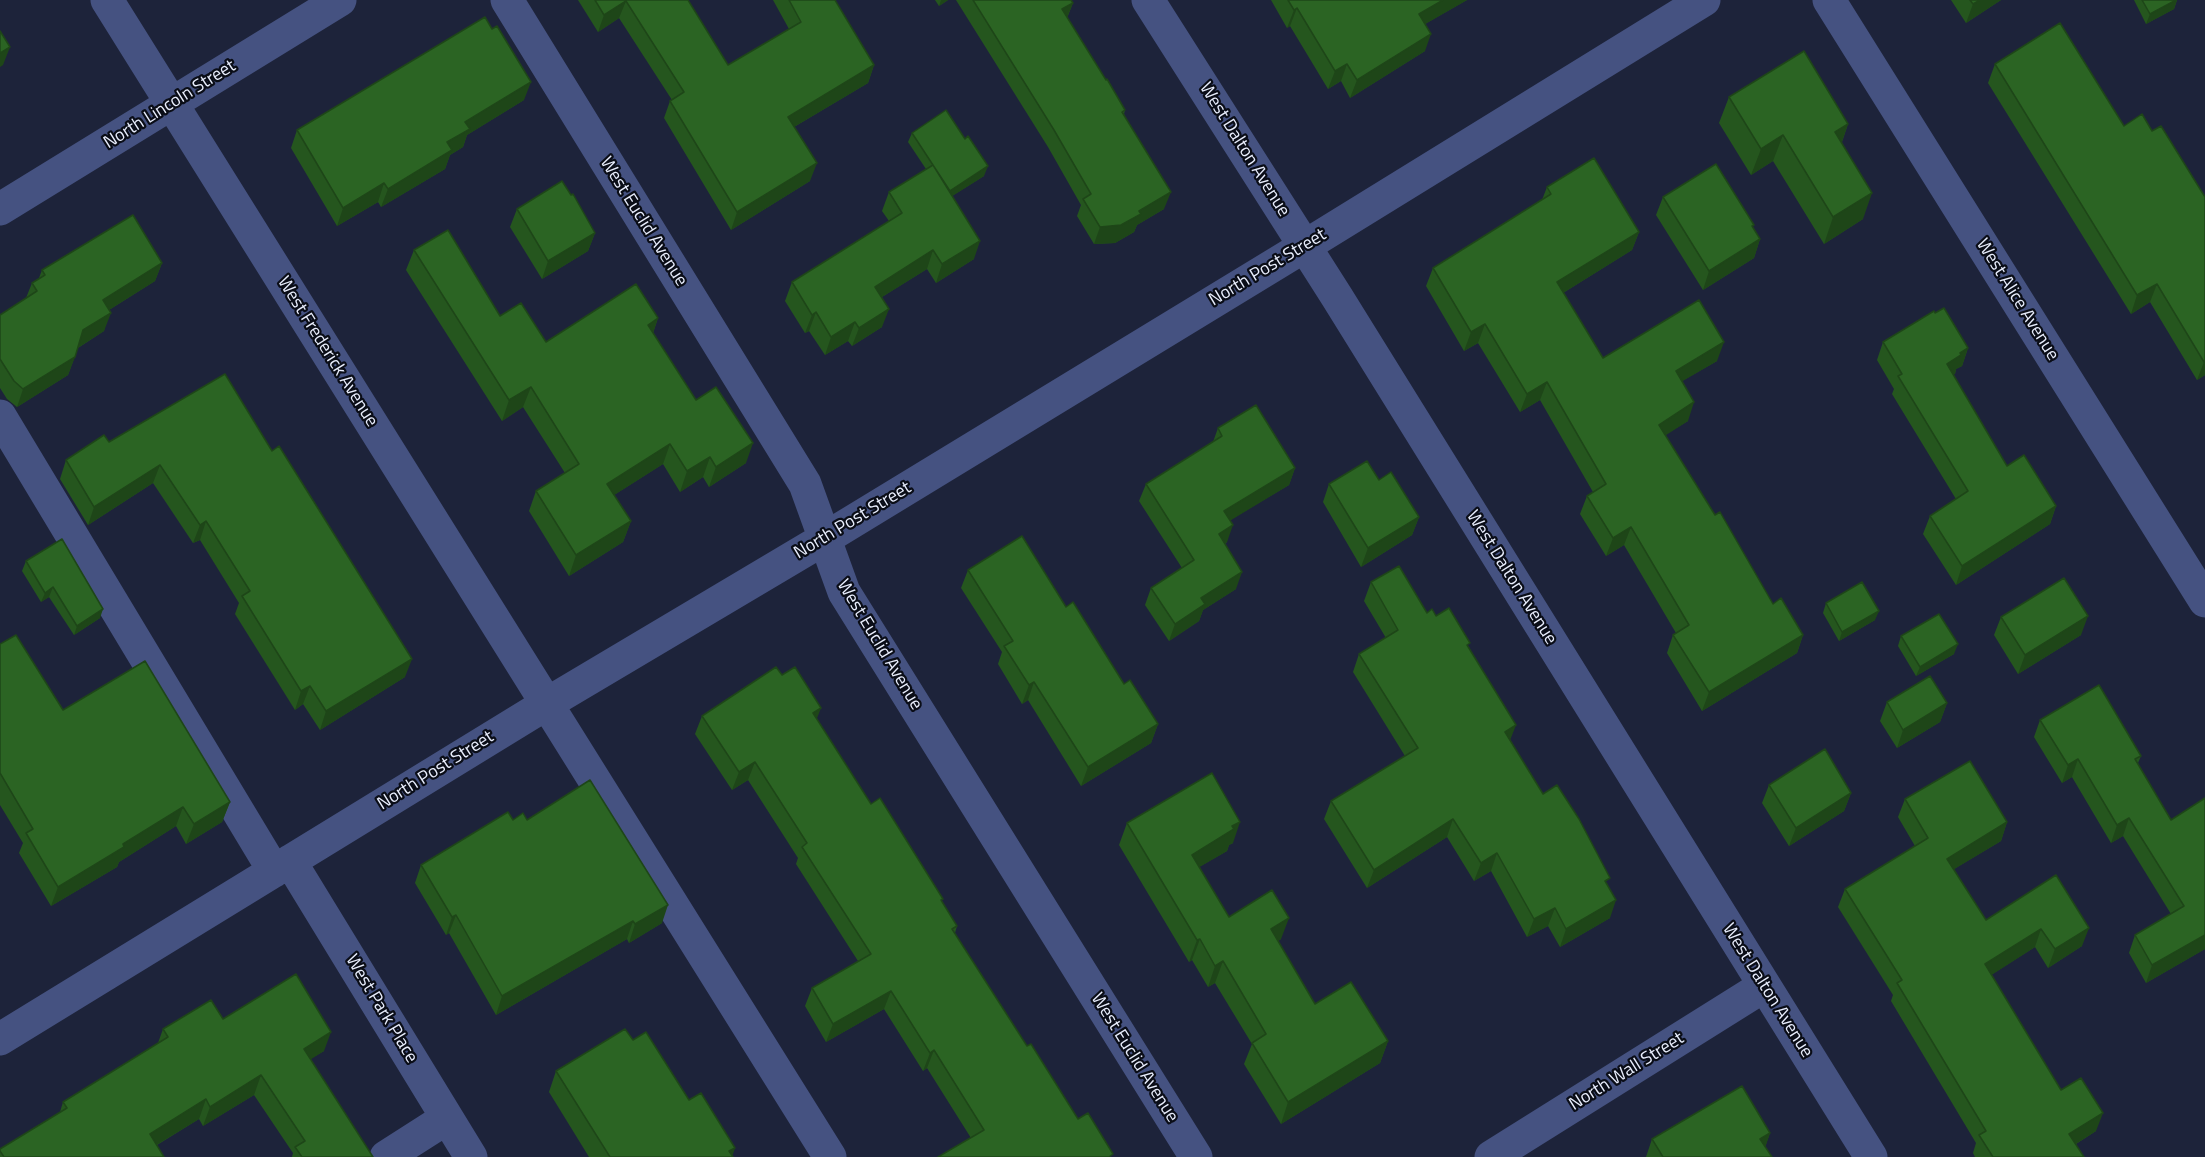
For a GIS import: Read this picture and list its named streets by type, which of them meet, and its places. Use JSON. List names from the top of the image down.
{
  "streets": {
    "street": [
      "North Lincoln Street",
      "West Dalton Avenue",
      "West Euclid Avenue",
      "North Post Street",
      "West Alice Avenue",
      "West Frederick Avenue",
      "West Park Place",
      "North Wall Street"
    ]
  },
  "crossings": [
    ["North Lincoln Street", "West Frederick Avenue"],
    ["West Dalton Avenue", "North Post Street"],
    ["West Dalton Avenue", "North Wall Street"],
    ["West Euclid Avenue", "North Post Street"],
    ["North Post Street", "West Frederick Avenue"],
    ["North Post Street", "West Park Place"]
  ]
}
